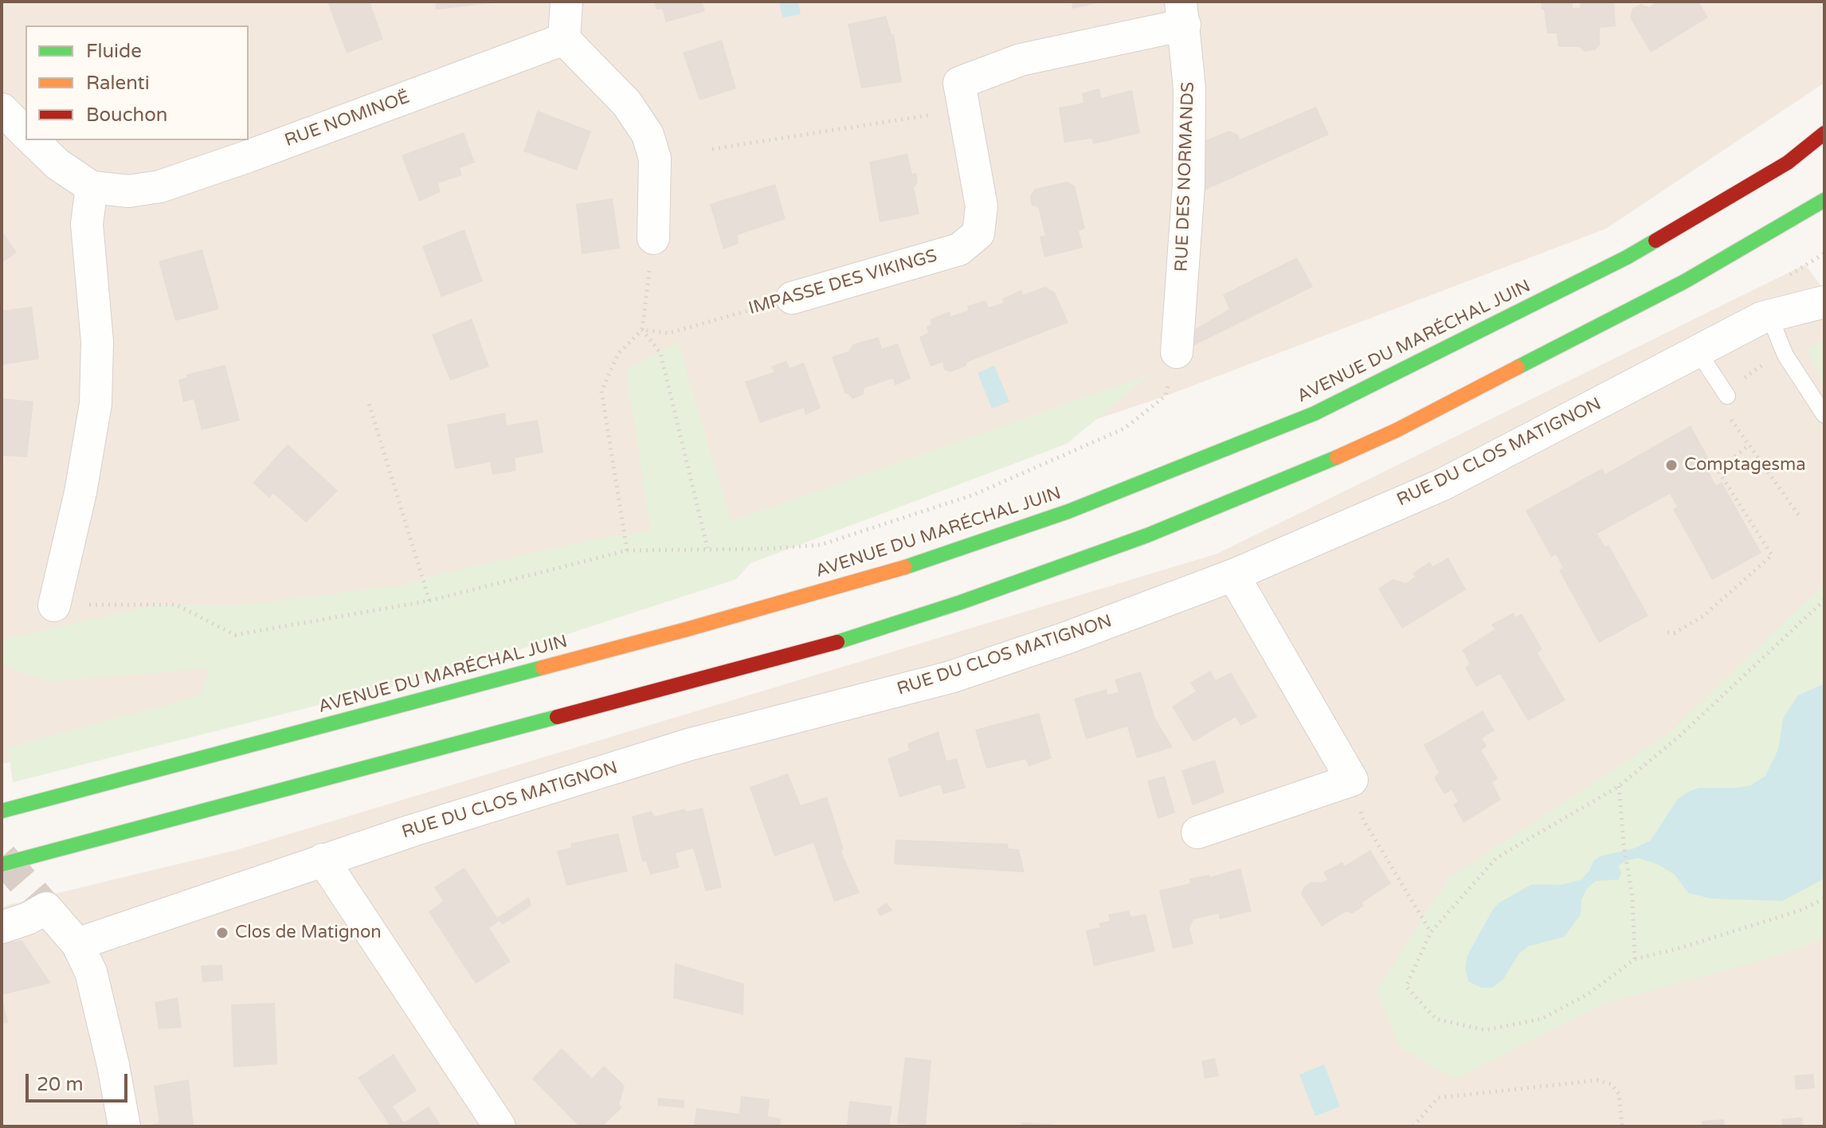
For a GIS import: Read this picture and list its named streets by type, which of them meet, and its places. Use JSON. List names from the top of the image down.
{
  "streets": {
    "main road": ["AVENUE DU MARÉCHAL JUIN"],
    "street": [
      "RUE NOMINOË",
      "RUE DES NORMANDS",
      "IMPASSE DES VIKINGS",
      "RUE DU CLOS MATIGNON"
    ]
  },
  "crossings": [
    ["RUE DES NORMANDS", "IMPASSE DES VIKINGS"]
  ],
  "places": ["Comptagesma", "Clos de Matignon"],
  "legend": ["Fluide", "Ralenti", "Bouchon"],
  "scale_bar": "20 m"
}
